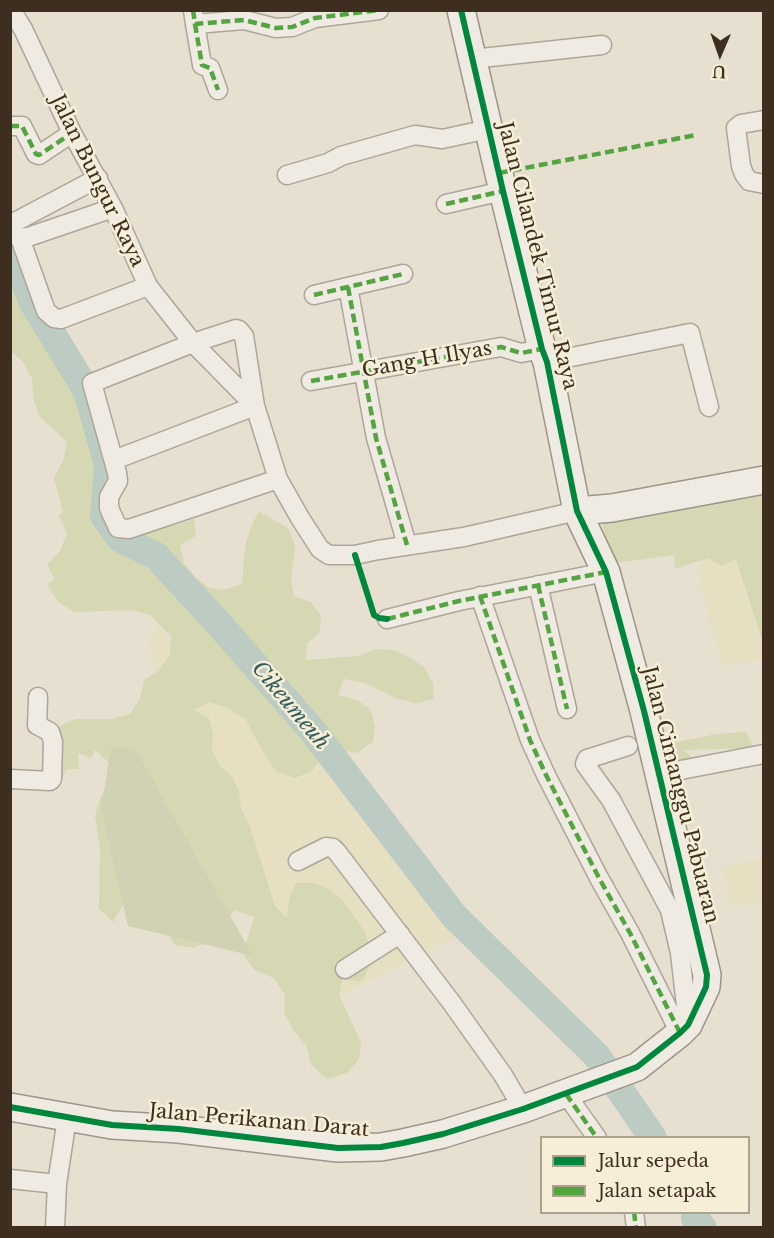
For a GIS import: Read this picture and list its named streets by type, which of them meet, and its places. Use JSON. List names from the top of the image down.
{
  "streets": {
    "street": [
      "Jalan Bungur Raya",
      "Jalan Cilandek Timur Raya",
      "Gang H Ilyas",
      "Jalan Cimanggu Pabuaran",
      "Jalan Perikanan Darat"
    ]
  },
  "crossings": [
    ["Jalan Bungur Raya", "Jalan Cilandek Timur Raya"],
    ["Jalan Bungur Raya", "Jalan Cimanggu Pabuaran"],
    ["Jalan Cilandek Timur Raya", "Gang H Ilyas"],
    ["Jalan Cilandek Timur Raya", "Jalan Cimanggu Pabuaran"],
    ["Jalan Cimanggu Pabuaran", "Jalan Perikanan Darat"]
  ],
  "water": ["Cikeumeuh"],
  "legend": ["Jalur sepeda", "Jalan setapak"],
  "north": "bottom"
}
